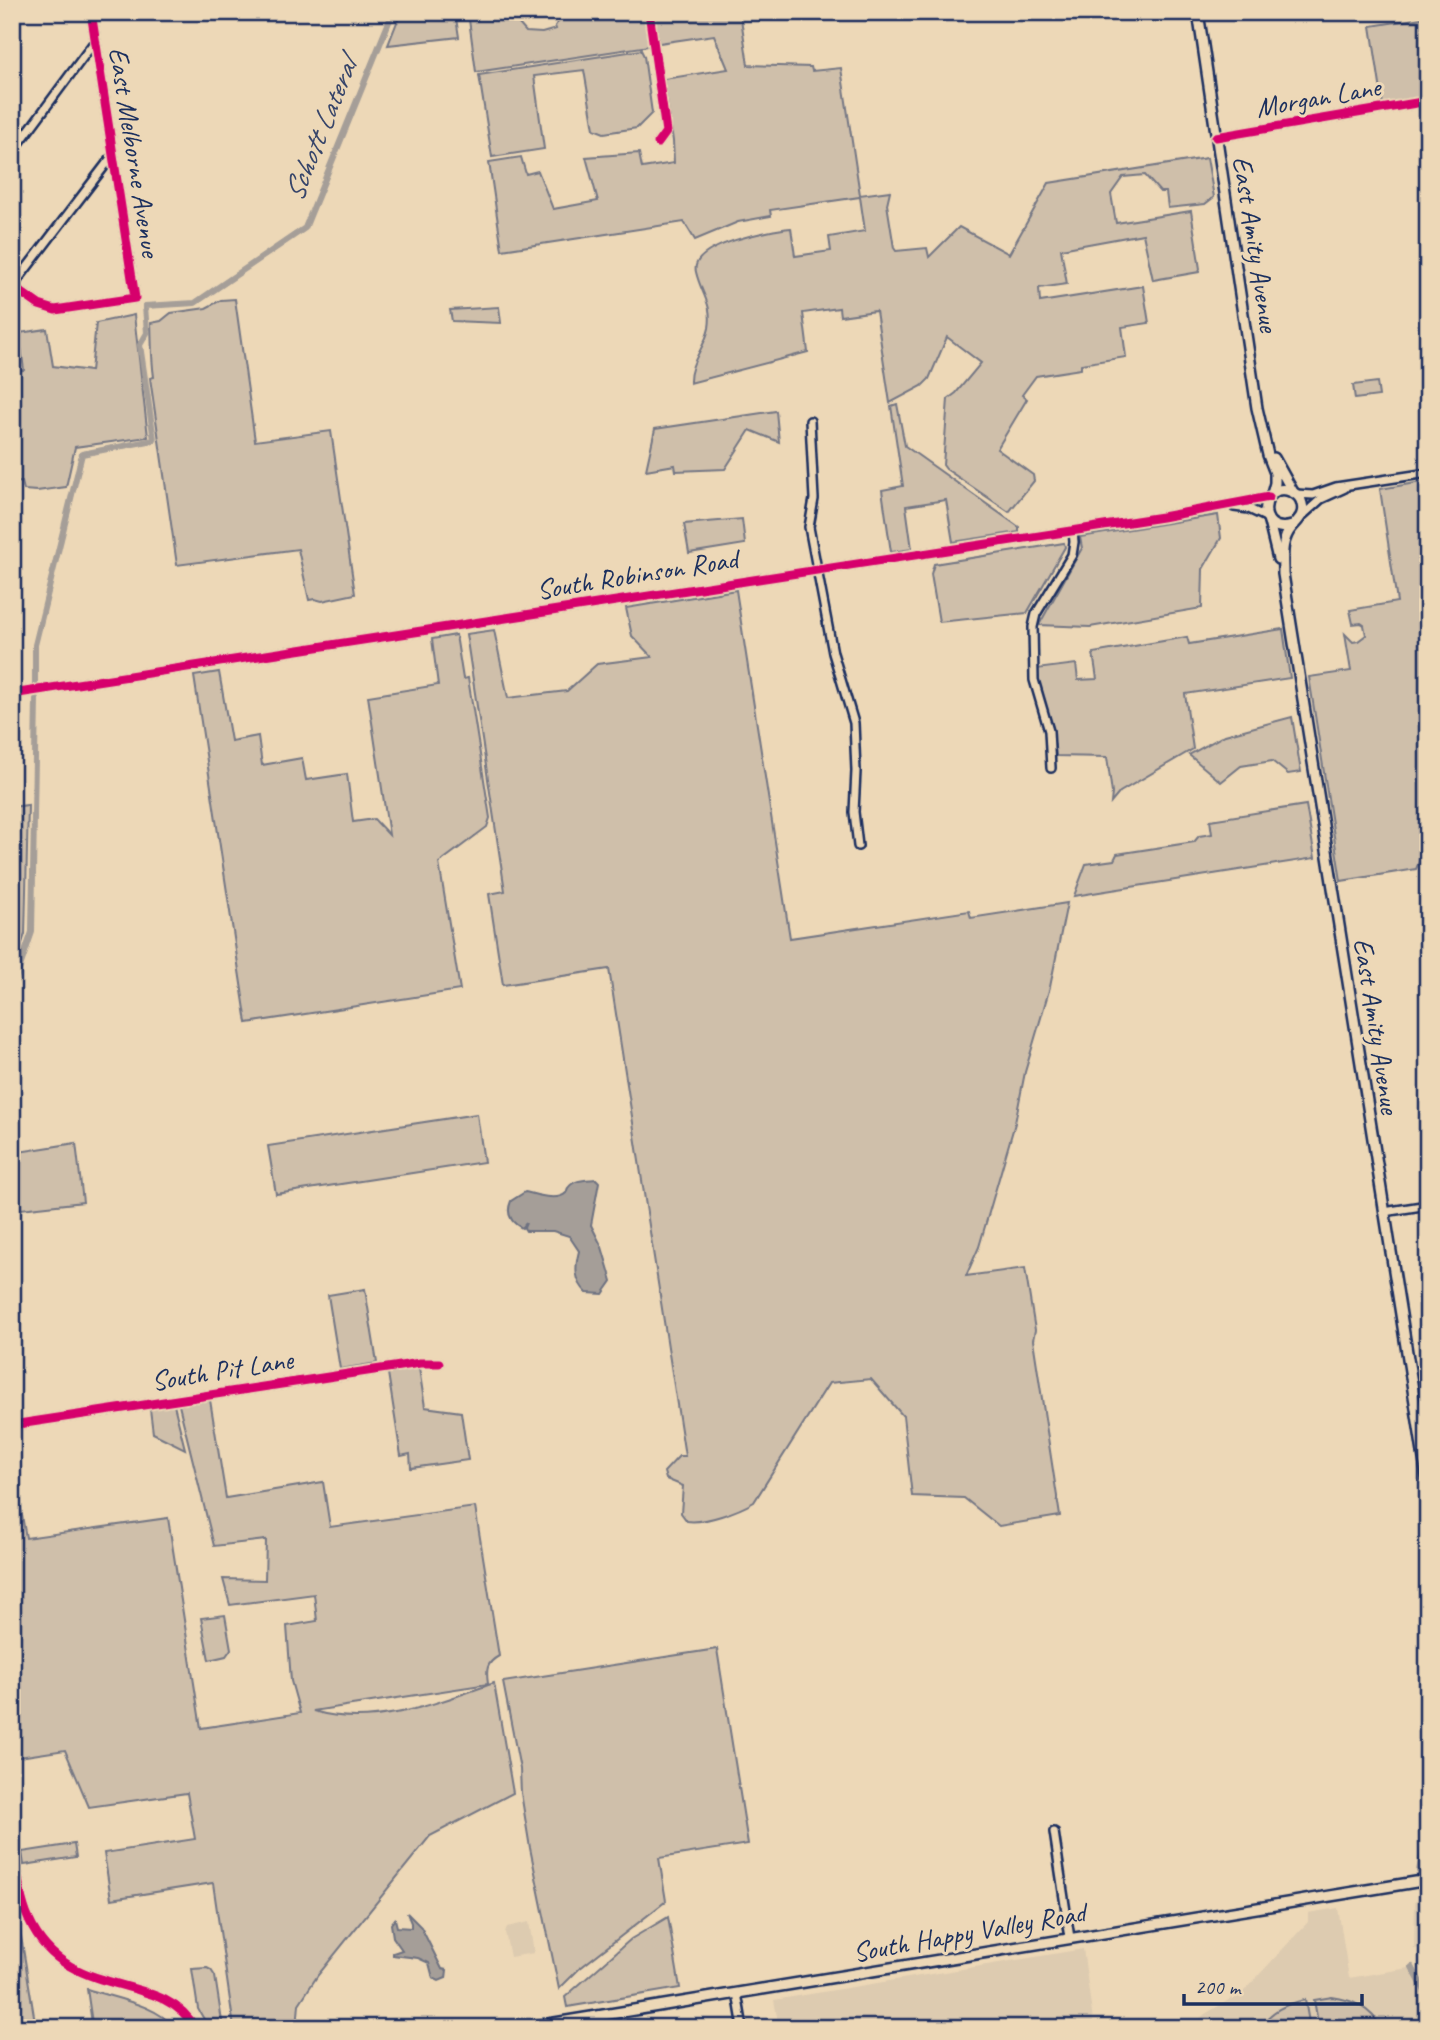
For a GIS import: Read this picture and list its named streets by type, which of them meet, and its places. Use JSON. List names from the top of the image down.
{
  "streets": {
    "main road": ["East Amity Avenue", "South Happy Valley Road"],
    "street": [
      "Morgan Lane",
      "East Melborne Avenue",
      "South Robinson Road",
      "South Pit Lane"
    ]
  },
  "crossings": [
    ["Morgan Lane", "East Amity Avenue"],
    ["East Amity Avenue", "South Robinson Road"]
  ],
  "water": ["Schott Lateral"],
  "scale_bar": "200 m"
}
